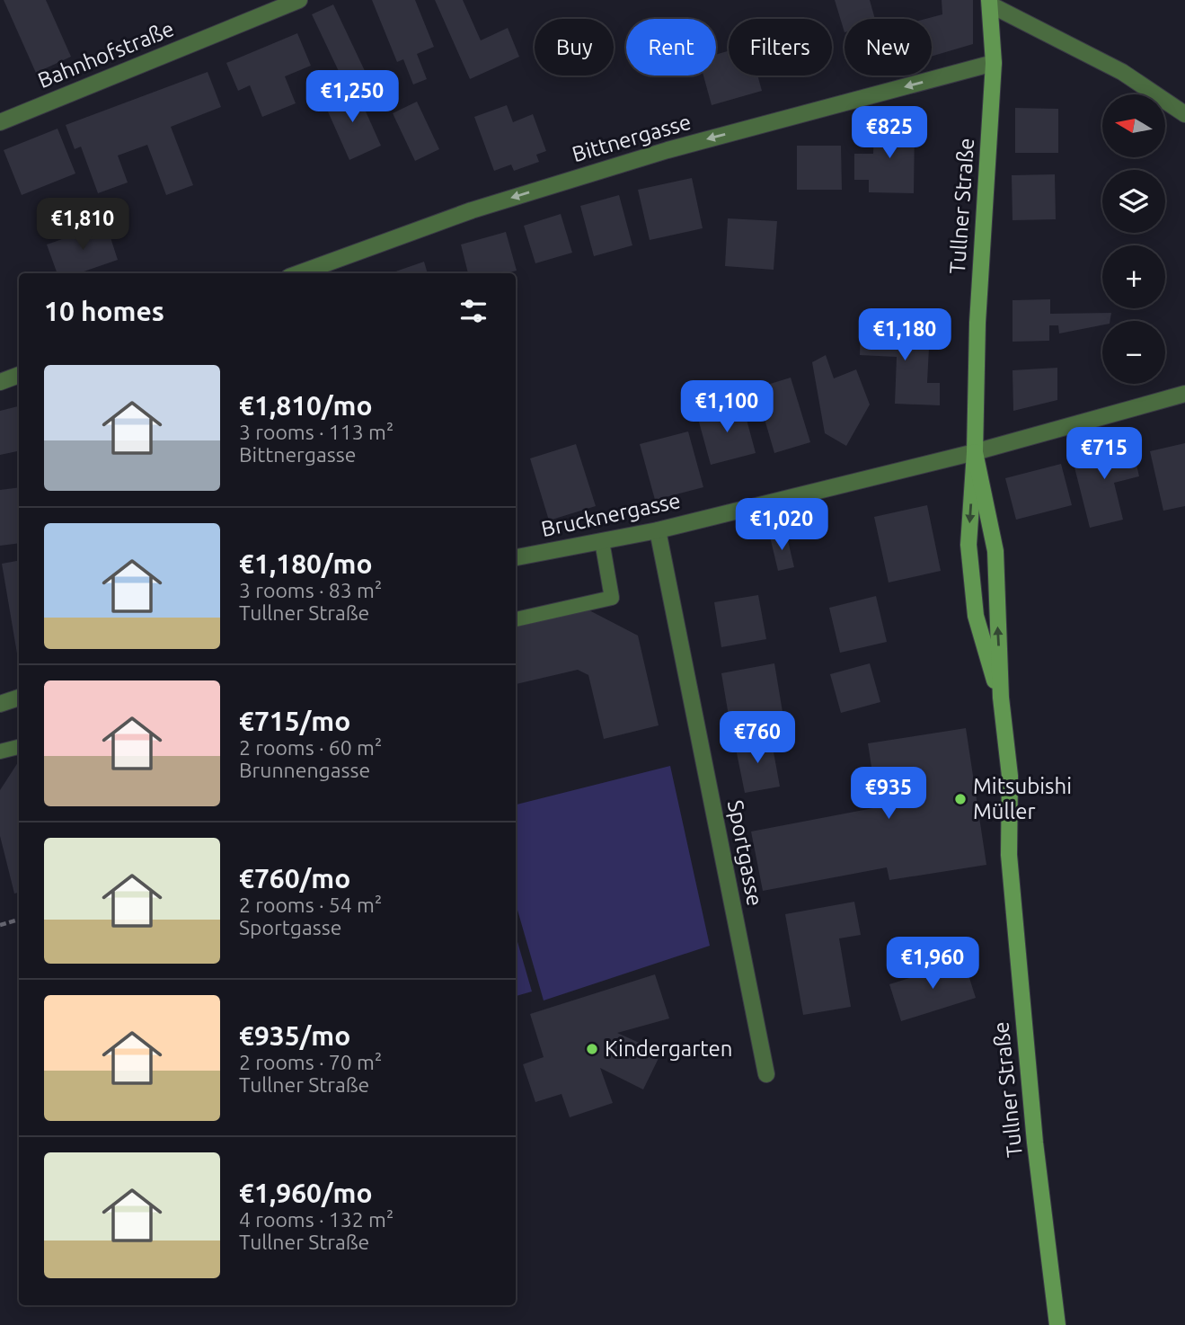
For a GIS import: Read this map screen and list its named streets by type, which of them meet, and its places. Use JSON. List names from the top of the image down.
{
  "streets": {
    "main road": ["Tullner Straße"],
    "street": [
      "Bahnhofstraße",
      "Bittnergasse",
      "Brucknergasse",
      "Sportgasse"
    ]
  },
  "crossings": [
    ["Bittnergasse", "Tullner Straße"],
    ["Tullner Straße", "Brucknergasse"],
    ["Brucknergasse", "Sportgasse"]
  ],
  "one_way": ["Bittnergasse"],
  "places": ["Mitsubishi Müller", "Kindergarten"],
  "north": "left",
  "page": {
    "chip": [
      "Buy",
      "Rent",
      "Filters",
      "New"
    ],
    "price": [
      "€1,250",
      "€825",
      "€1,810",
      "€1,180",
      "€1,100",
      "€715",
      "€1,020",
      "€760",
      "€935",
      "€1,960"
    ],
    "map_buttons": ["+", "−"],
    "heading": "10 homes",
    "list": [
      {
        "name": "€1,810/mo",
        "note": "3 rooms · 113 m² · Bittnergasse"
      },
      {
        "name": "€1,180/mo",
        "note": "3 rooms · 83 m² · Tullner Straße"
      },
      {
        "name": "€715/mo",
        "note": "2 rooms · 60 m² · Brunnengasse"
      },
      {
        "name": "€760/mo",
        "note": "2 rooms · 54 m² · Sportgasse"
      },
      {
        "name": "€935/mo",
        "note": "2 rooms · 70 m² · Tullner Straße"
      },
      {
        "name": "€1,960/mo",
        "note": "4 rooms · 132 m² · Tullner Straße"
      }
    ]
  }
}
